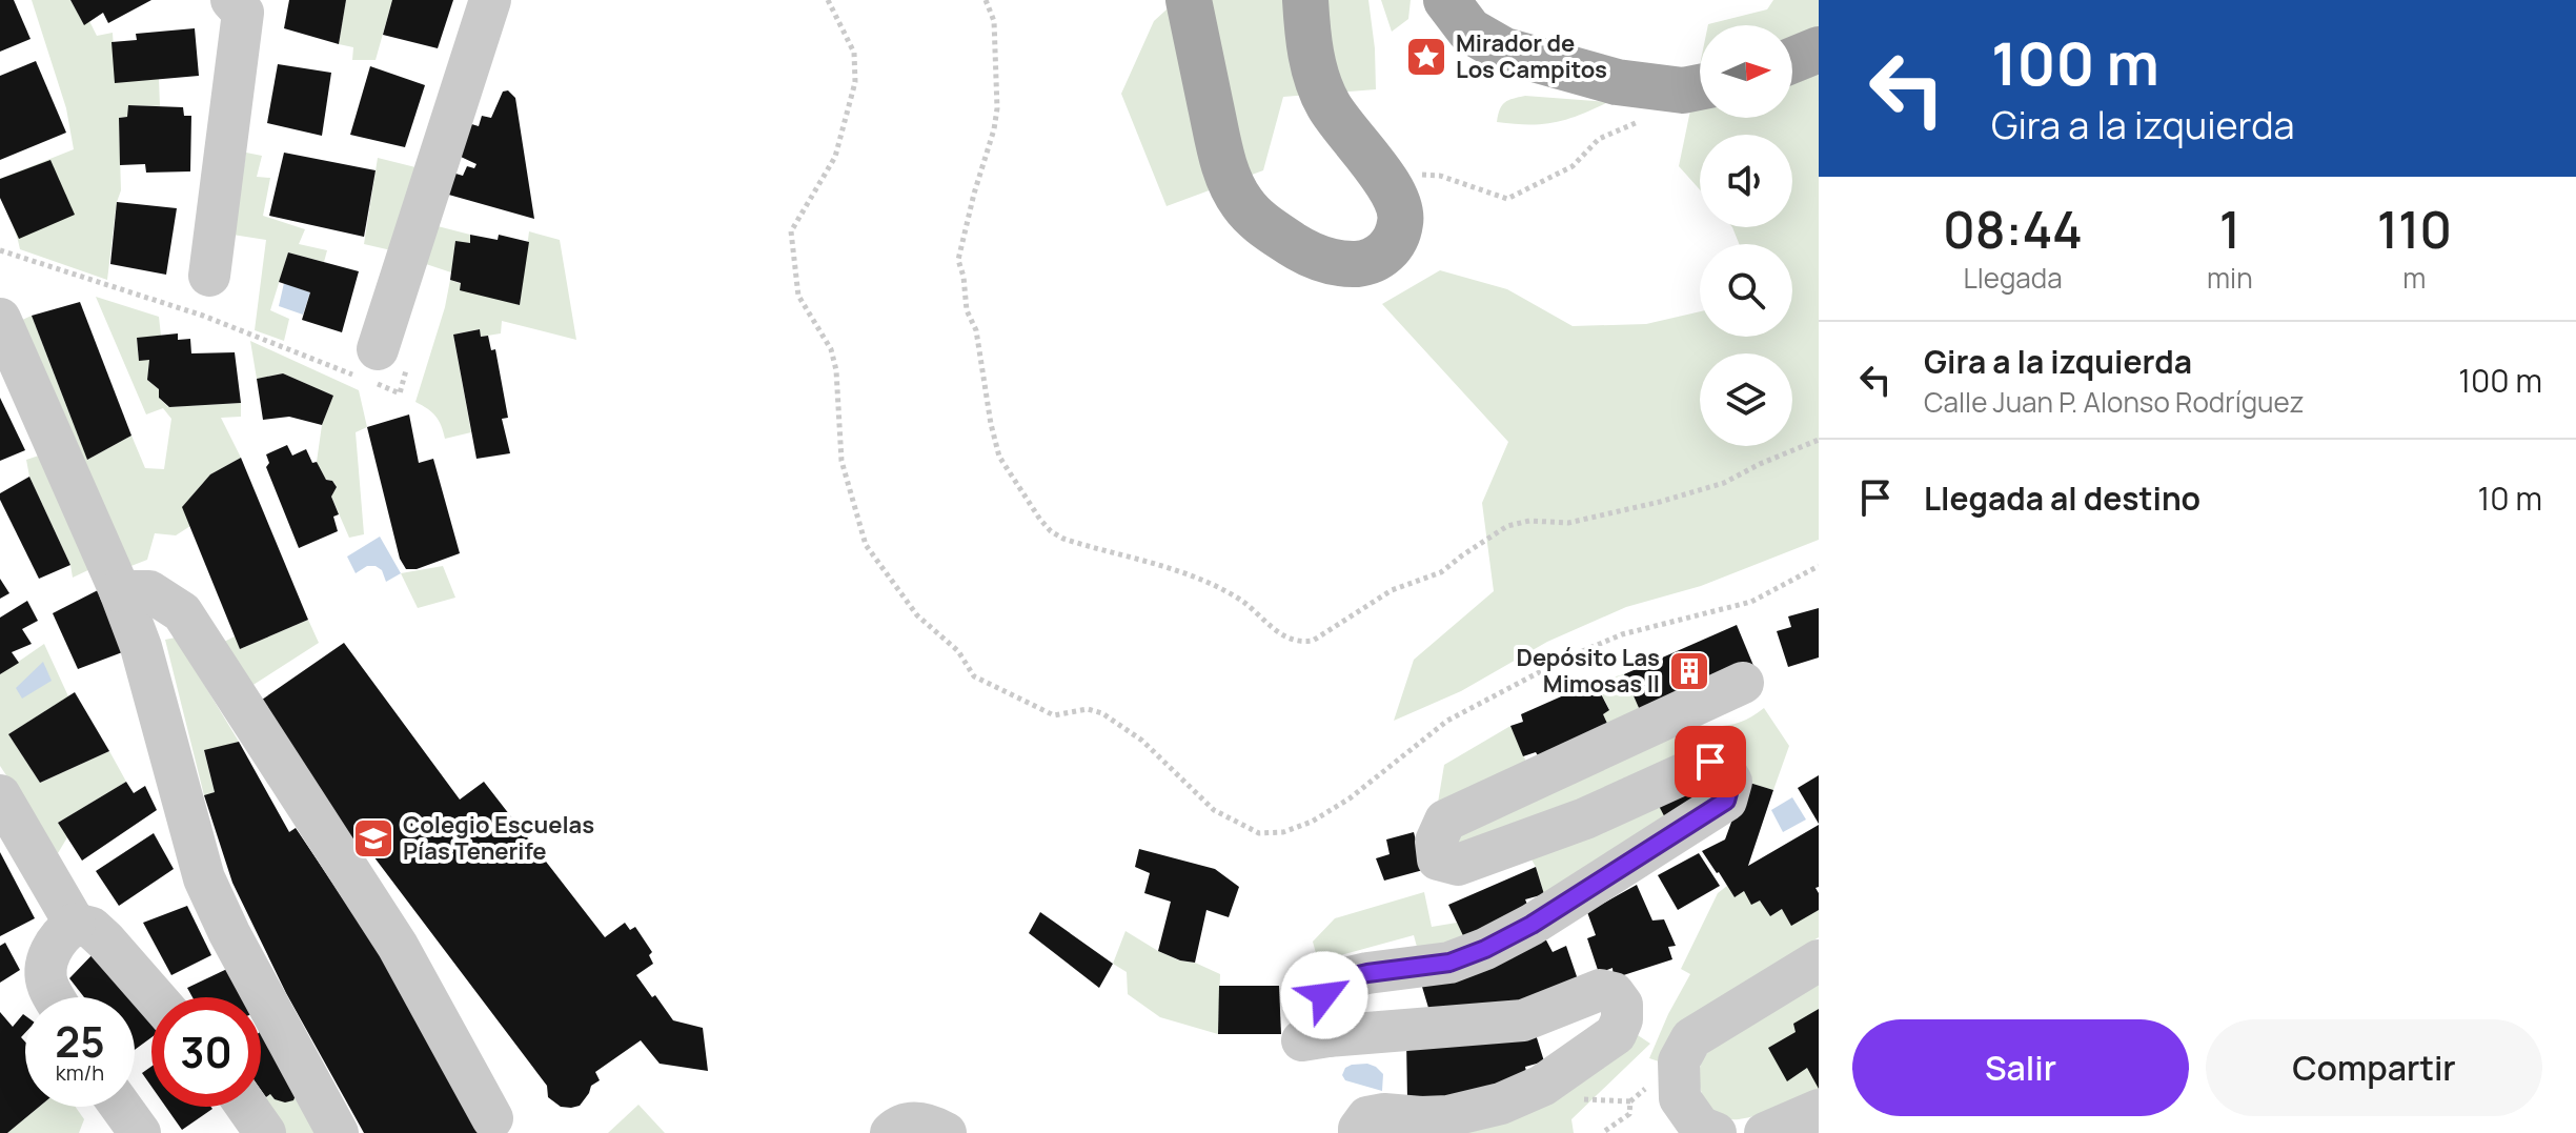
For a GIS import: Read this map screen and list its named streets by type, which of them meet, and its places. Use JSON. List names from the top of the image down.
{
  "places": {
    "place": ["Mirador de Los Campitos"],
    "building": ["Depósito Las Mimosas II"],
    "school or university": ["Colegio Escuelas Pías Tenerife"]
  },
  "north": "right",
  "page": {
    "turn": ["100 m", "Gira a la izquierda"],
    "eta": [
      "08:44",
      "Llegada",
      "1",
      "min",
      "110",
      "m"
    ],
    "list": [
      {
        "name": "Gira a la izquierda",
        "note": "Calle Juan P. Alonso Rodríguez",
        "value": "100 m"
      },
      {
        "name": "Llegada al destino",
        "value": "10 m"
      }
    ],
    "speed": "25 km/h",
    "limit": "30",
    "buttons": ["Salir", "Compartir"]
  }
}
